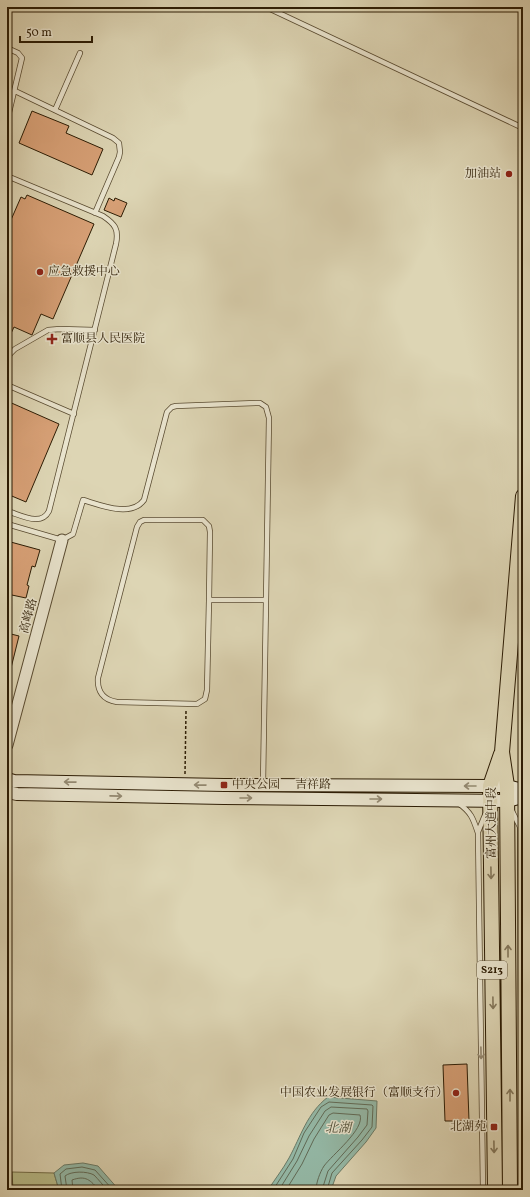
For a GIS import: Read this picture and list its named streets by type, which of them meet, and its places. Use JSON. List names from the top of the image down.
{
  "streets": {
    "main road": ["吉祥路", "富州大道中段", "S213"],
    "street": ["高峰路"]
  },
  "crossings": [
    ["吉祥路", "富州大道中段"],
    ["富州大道中段", "S213"]
  ],
  "water": ["北湖"],
  "places": {
    "other": ["加油站", "应急救援中心", "中国农业发展银行（富顺支行）"],
    "health": ["富顺县人民医院"],
    "transit": ["中央公园", "北湖苑"]
  },
  "scale_bar": "50 m"
}
